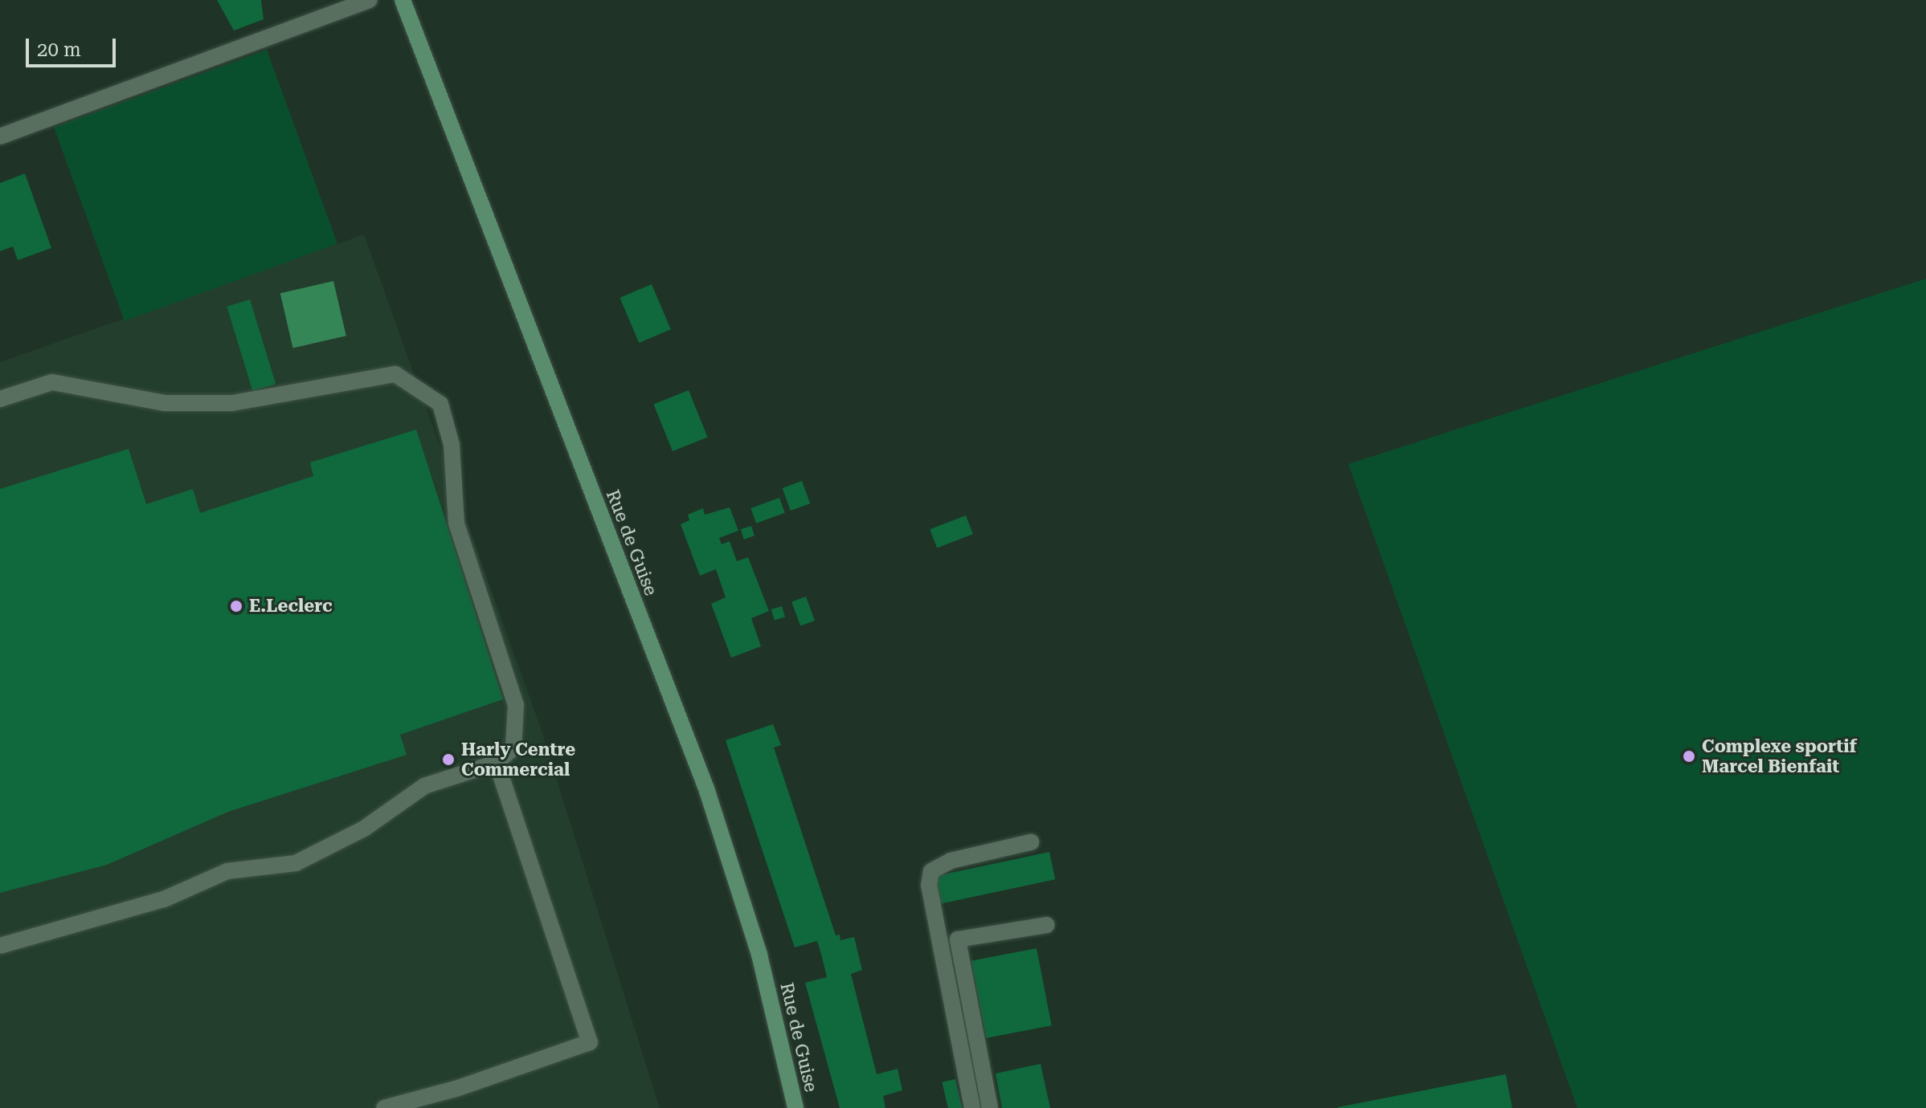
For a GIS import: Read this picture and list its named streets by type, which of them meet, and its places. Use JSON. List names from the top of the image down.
{
  "streets": {
    "main road": ["Rue de Guise"]
  },
  "places": ["E.Leclerc", "Complexe sportif Marcel Bienfait", "Harly Centre Commercial"],
  "scale_bar": "20 m"
}
